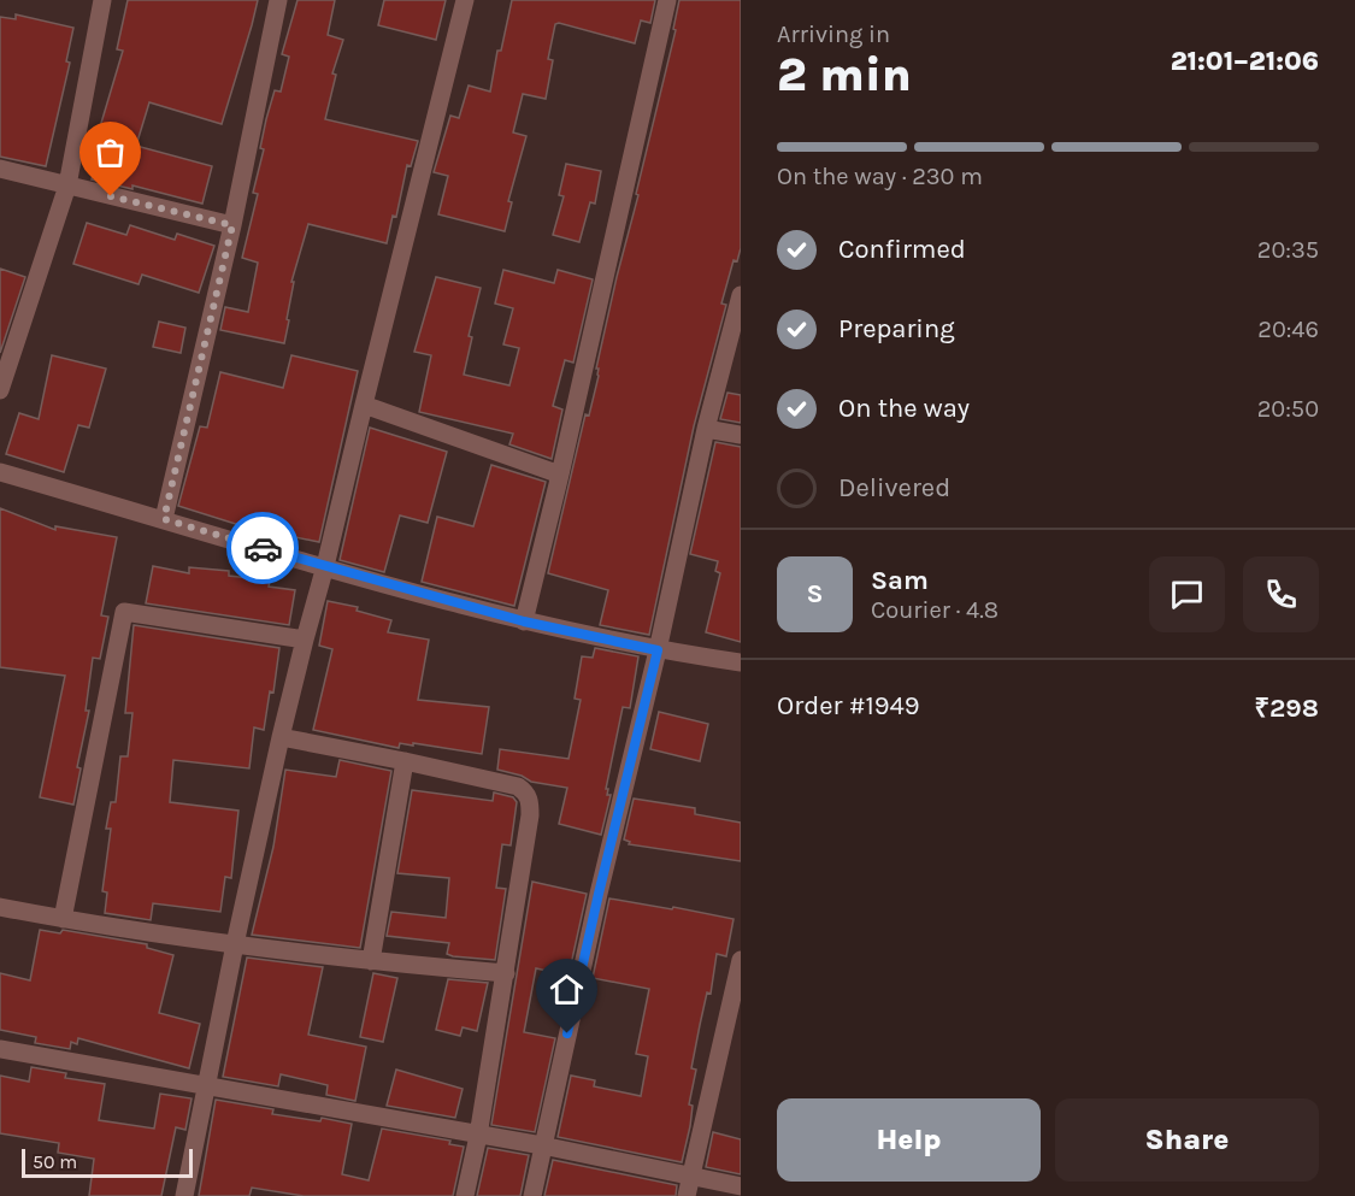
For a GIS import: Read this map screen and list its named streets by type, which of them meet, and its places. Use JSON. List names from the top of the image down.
{
  "scale_bar": "50 m",
  "page": {
    "heading": ["2 min", "Arriving in", "21:01–21:06"],
    "panel": [
      "Sam",
      "Courier · 4.8",
      "Order #1949",
      "₹298"
    ],
    "bar": "On the way · 230 m",
    "list": [
      ["Confirmed", "20:35"],
      ["Preparing", "20:46"],
      ["On the way", "20:50"],
      "Delivered"
    ],
    "round": "S",
    "buttons": ["Help", "Share"],
    "scale": "50 m"
  }
}
